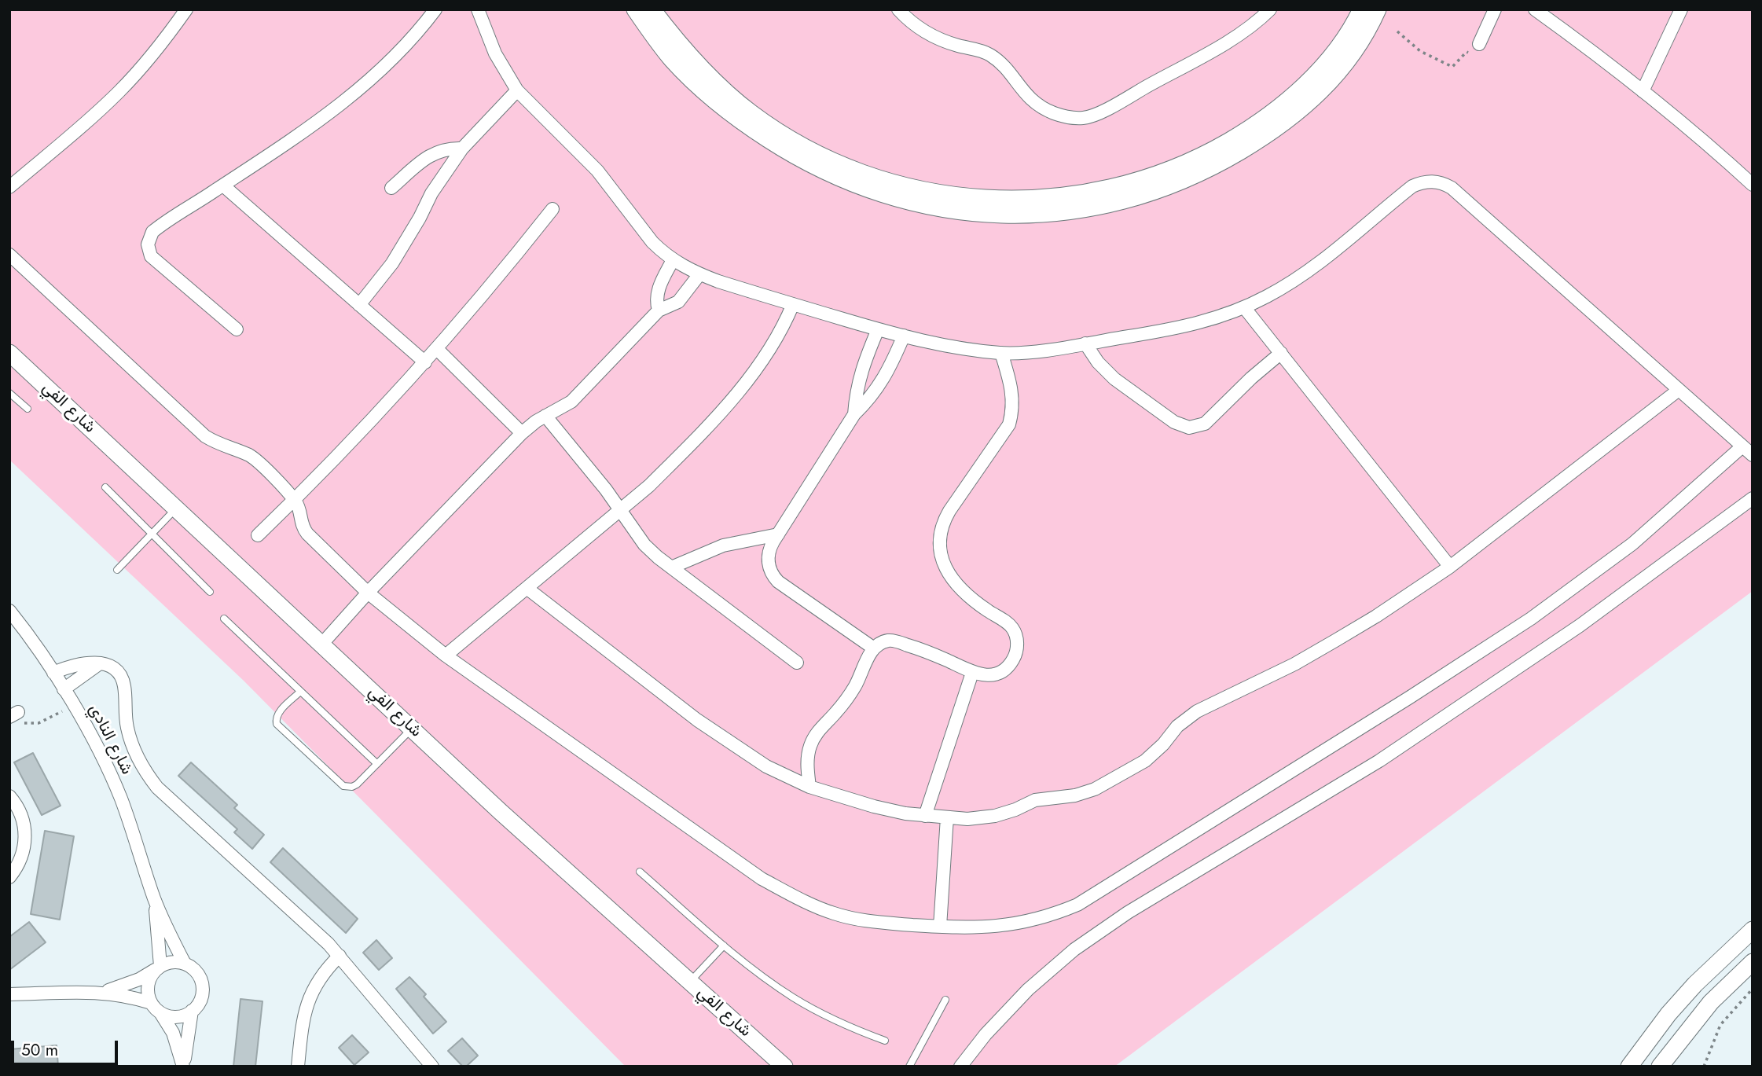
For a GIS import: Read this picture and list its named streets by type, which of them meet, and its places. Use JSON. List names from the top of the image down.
{
  "streets": {
    "street": ["شارع الفي", "شارع النادي"]
  },
  "scale_bar": "50 m"
}
